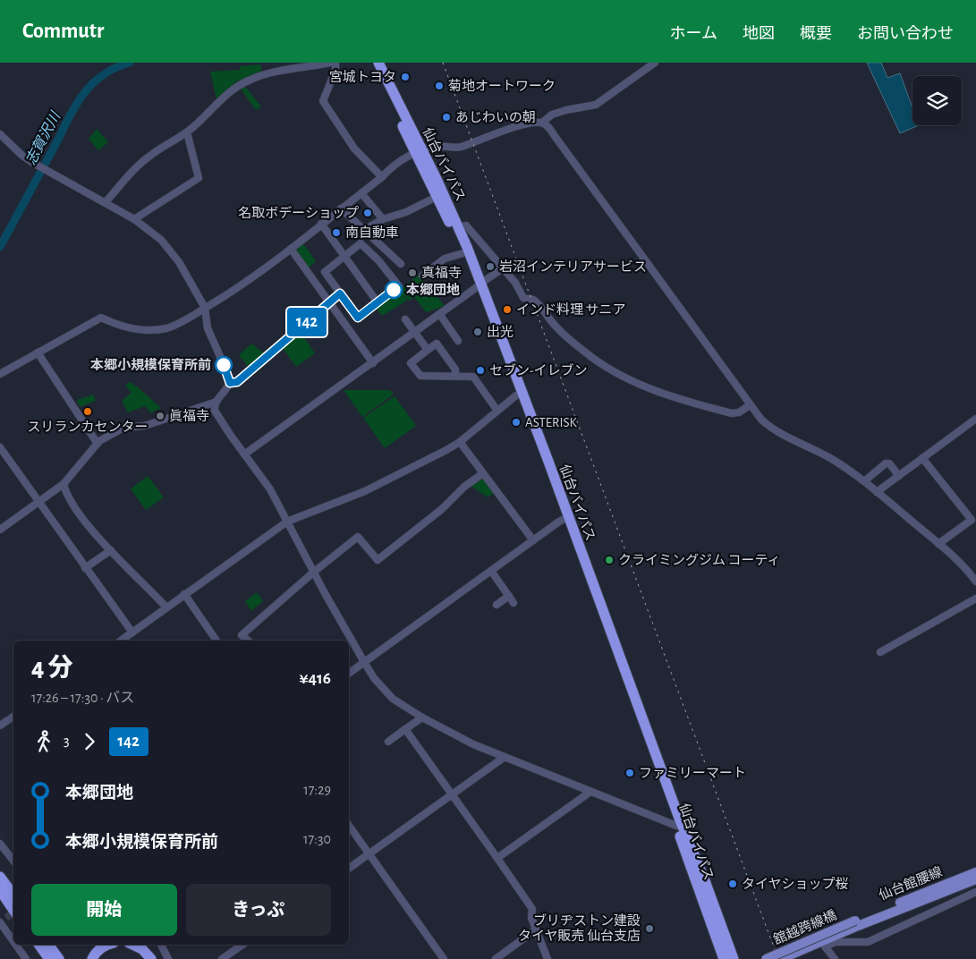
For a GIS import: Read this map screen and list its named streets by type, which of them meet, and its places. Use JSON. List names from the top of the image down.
{
  "streets": {
    "highway": ["仙台バイパス"],
    "main road": ["仙台館腰線", "舘越跨線橋"]
  },
  "crossings": [
    ["仙台館腰線", "舘越跨線橋"]
  ],
  "water": ["志賀沢川"],
  "places": [
    "宮城トヨタ",
    "菊地オートワーク",
    "あじわいの朝",
    "名取ボデーショップ",
    "南自動車",
    "岩沼インテリアサービス",
    "真福寺",
    "本郷団地",
    "インド料理 サニア",
    "出光",
    "本郷小規模保育所前",
    "セブン-イレブン",
    "スリランカセンター",
    "眞福寺",
    "ASTERISK",
    "クライミングジム コーティ",
    "ファミリーマート",
    "タイヤショップ桜",
    "ブリヂストン建設 タイヤ販売 仙台支店"
  ],
  "lines": ["bus line 142"],
  "page": {
    "header": "Commutr",
    "nav": [
      "ホーム",
      "地図",
      "概要",
      "お問い合わせ"
    ],
    "on_map": "142",
    "heading": ["4 分", "17:26 – 17:30 · バス", "¥416"],
    "legs": ["3", "142"],
    "list": [
      {
        "name": "本郷団地",
        "value": "17:29"
      },
      {
        "name": "本郷小規模保育所前",
        "value": "17:30"
      }
    ],
    "buttons": ["開始", "きっぷ"]
  }
}
